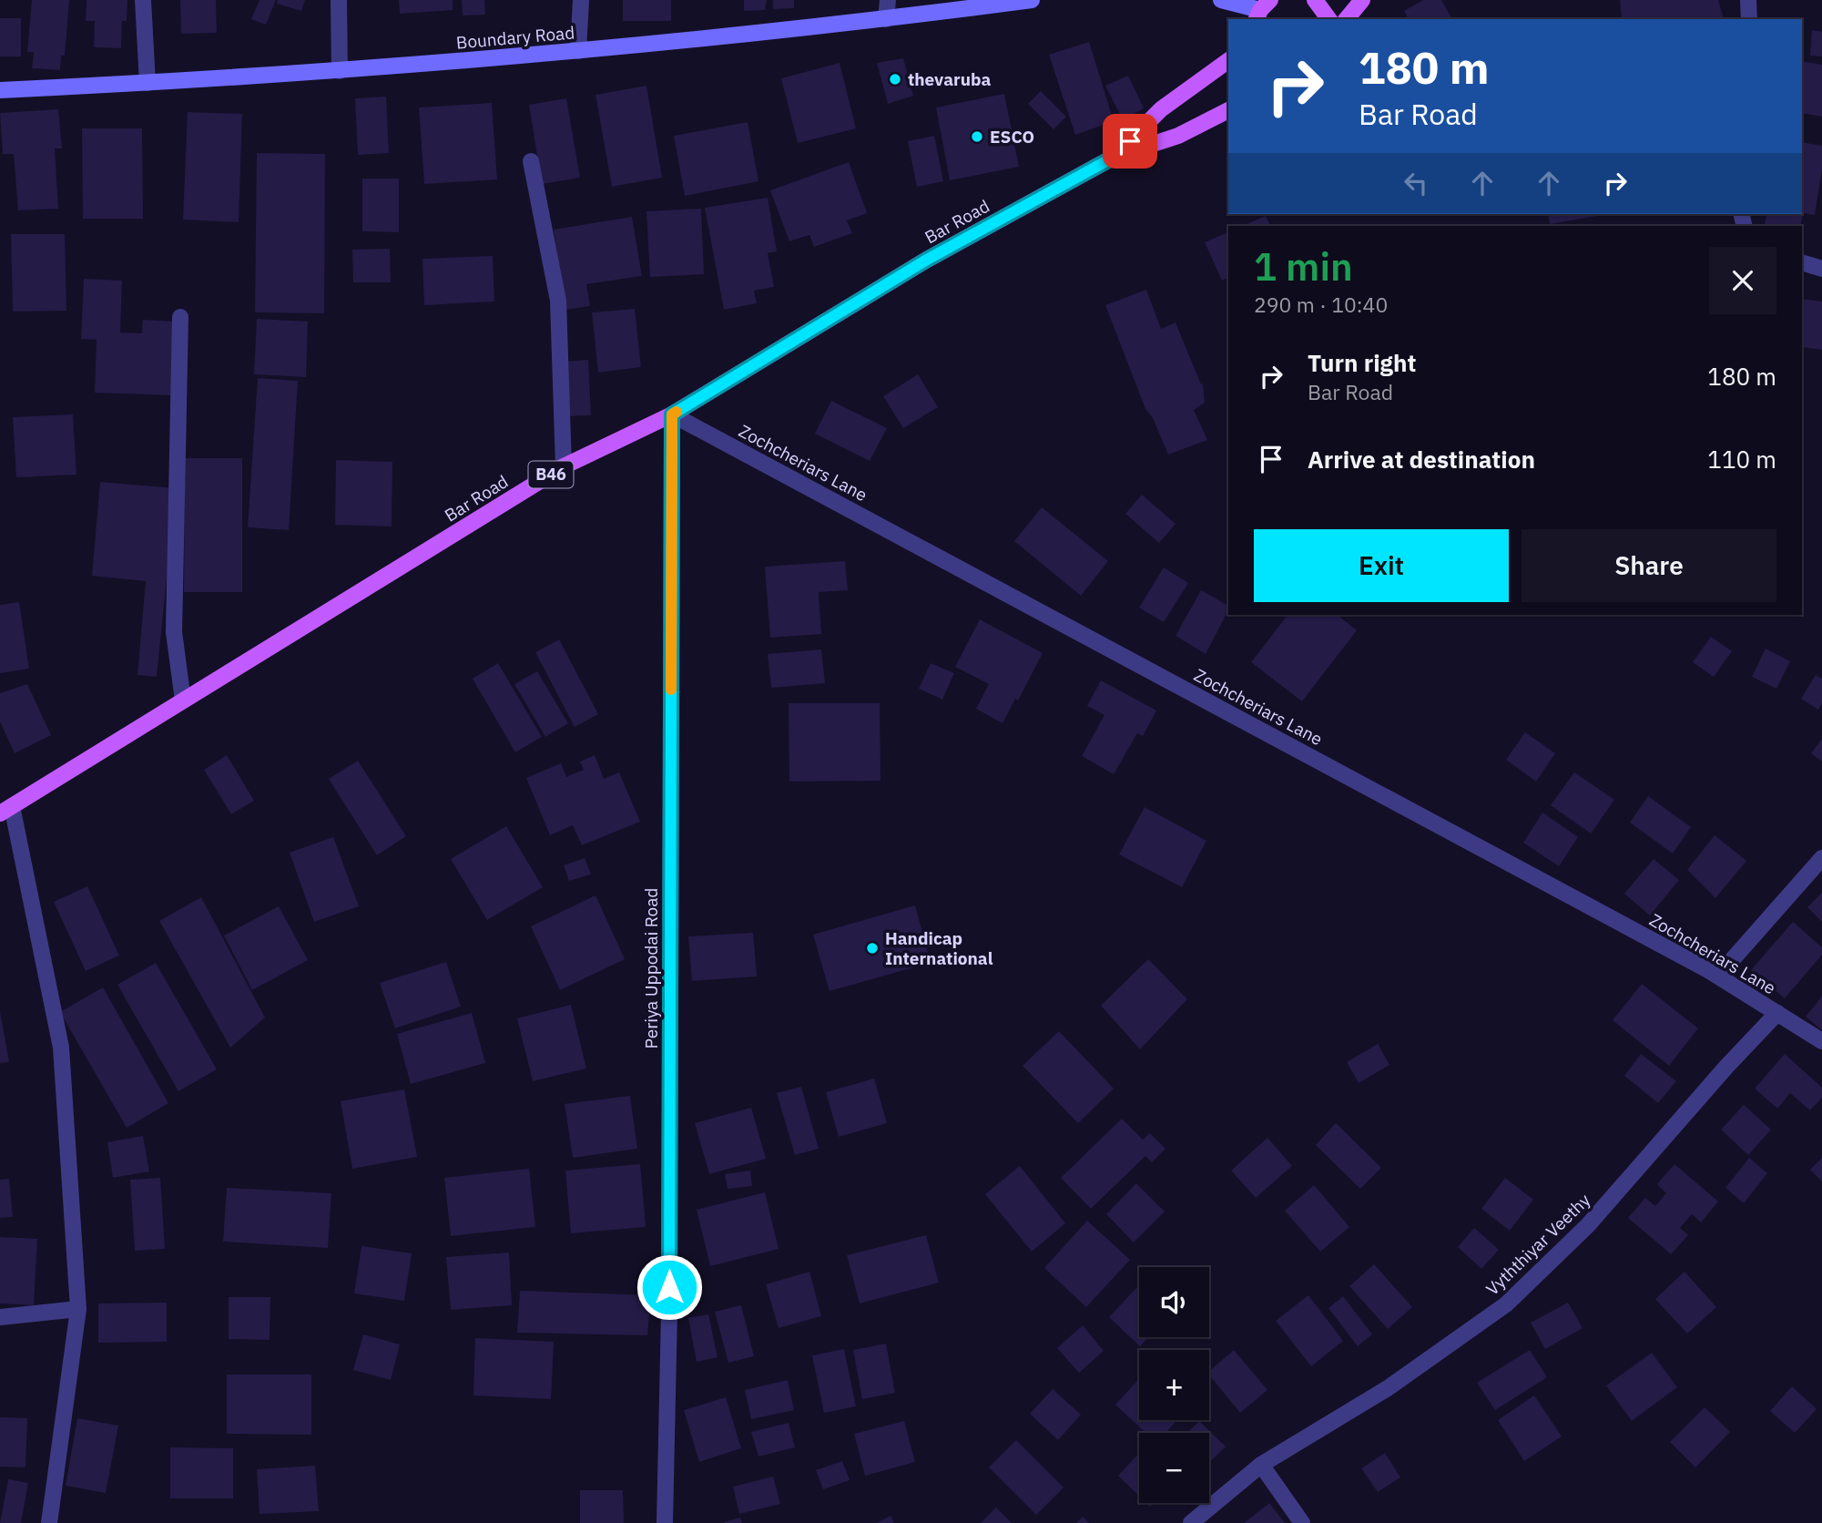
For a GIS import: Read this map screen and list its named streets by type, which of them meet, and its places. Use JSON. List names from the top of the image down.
{
  "streets": {
    "main road": ["Boundary Road", "Bar Road", "B46"],
    "street": ["Zochcheriars Lane", "Periya Uppodai Road", "Vyththiyar Veethy"]
  },
  "crossings": [
    ["Bar Road", "Zochcheriars Lane"],
    ["Bar Road", "Periya Uppodai Road"],
    ["Zochcheriars Lane", "Periya Uppodai Road"],
    ["Zochcheriars Lane", "Vyththiyar Veethy"]
  ],
  "places": ["thevaruba", "ESCO", "Handicap International"],
  "page": {
    "turn": ["180 m", "Bar Road"],
    "heading": ["1 min", "290 m · 10:40"],
    "list": [
      {
        "name": "Turn right",
        "note": "Bar Road",
        "value": "180 m"
      },
      {
        "name": "Arrive at destination",
        "value": "110 m"
      }
    ],
    "buttons": ["Exit", "Share"],
    "map_buttons": ["+", "−"]
  }
}
